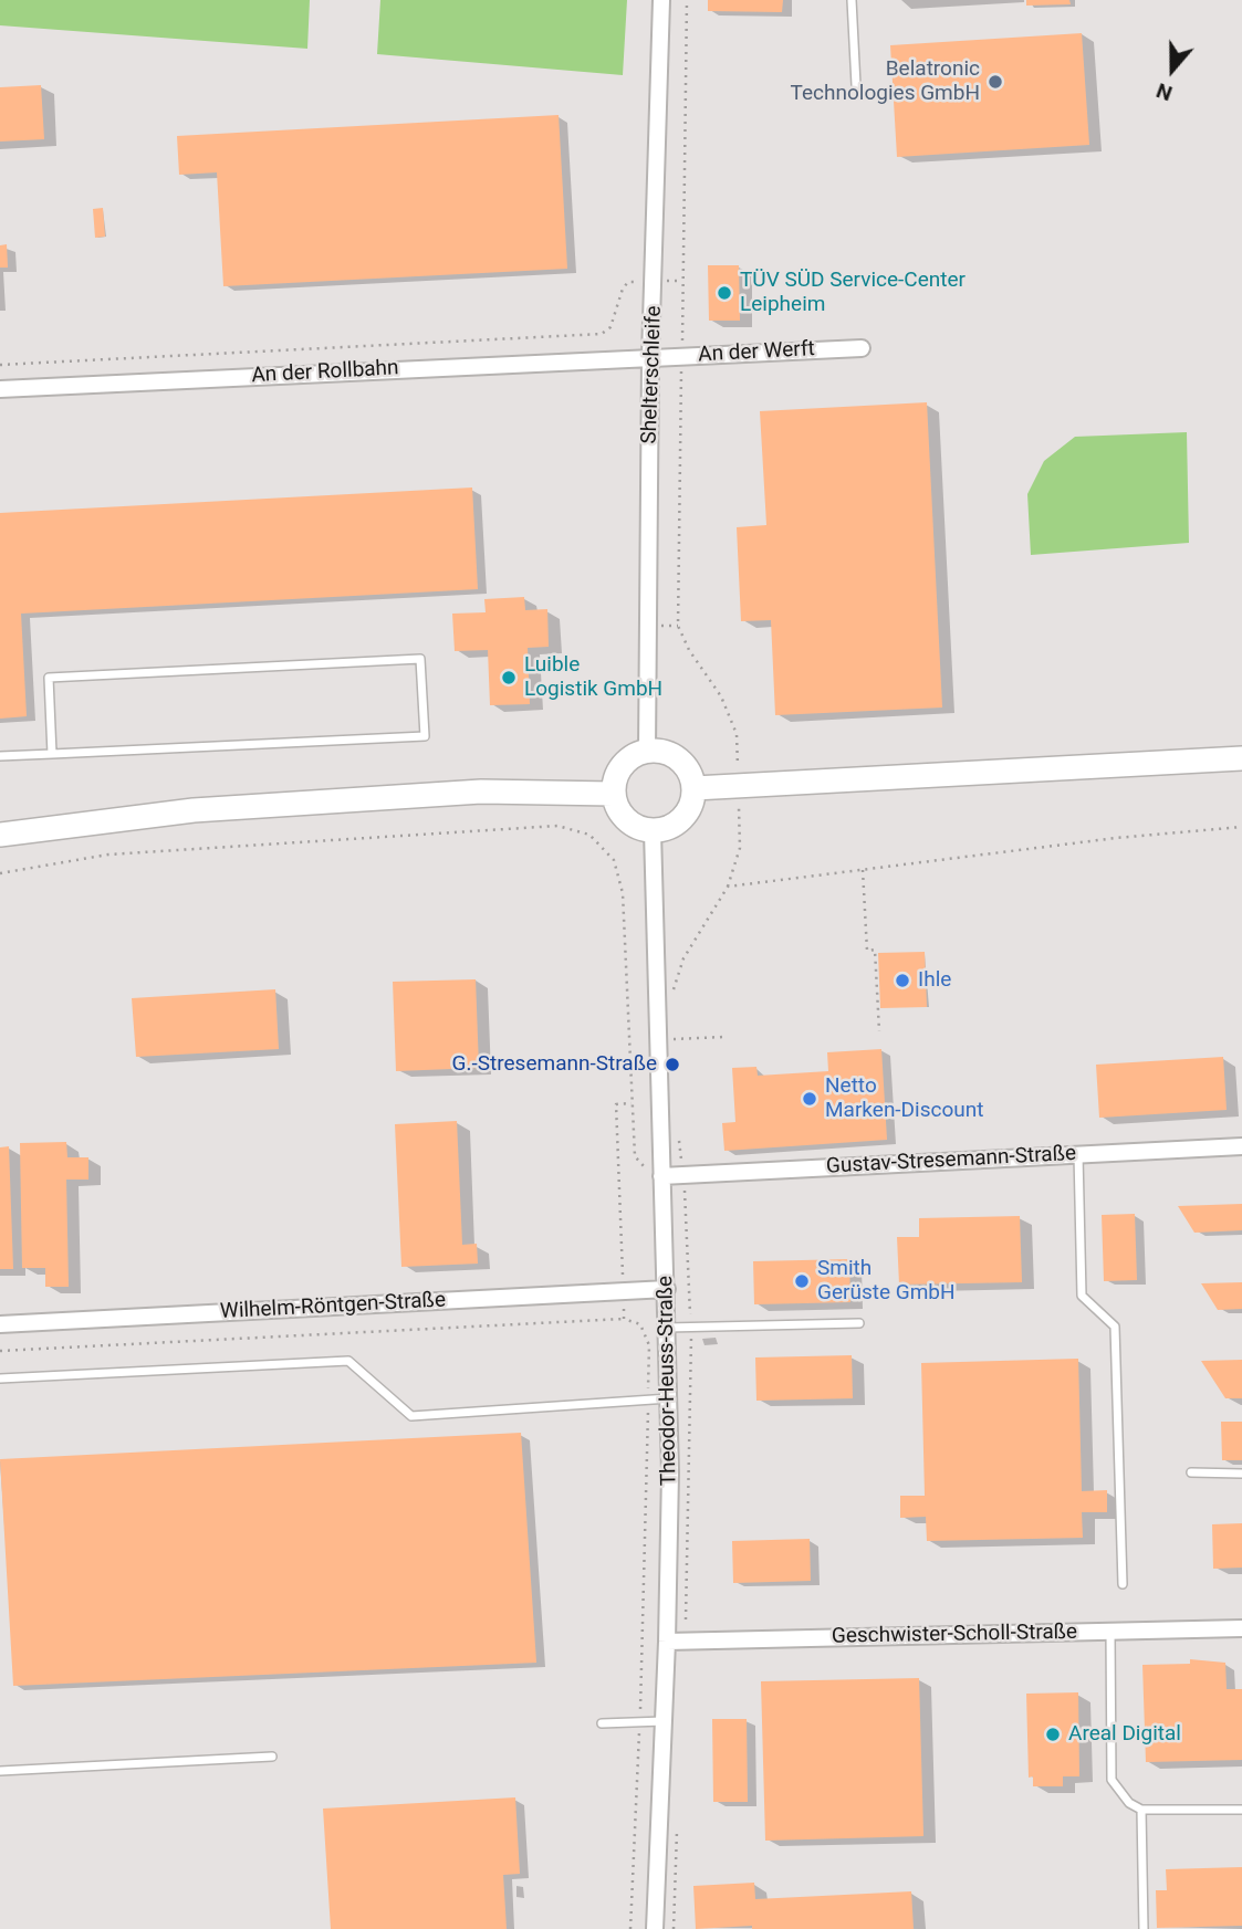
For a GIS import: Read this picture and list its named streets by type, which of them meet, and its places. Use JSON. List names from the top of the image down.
{
  "streets": {
    "street": [
      "An der Werft",
      "An der Rollbahn",
      "Shelterschleife",
      "Gustav-Stresemann-Straße",
      "Wilhelm-Röntgen-Straße",
      "Theodor-Heuss-Straße",
      "Geschwister-Scholl-Straße"
    ]
  },
  "crossings": [
    ["An der Werft", "An der Rollbahn"],
    ["An der Werft", "Shelterschleife"],
    ["An der Rollbahn", "Shelterschleife"],
    ["Shelterschleife", "Theodor-Heuss-Straße"],
    ["Gustav-Stresemann-Straße", "Theodor-Heuss-Straße"],
    ["Wilhelm-Röntgen-Straße", "Theodor-Heuss-Straße"],
    ["Theodor-Heuss-Straße", "Geschwister-Scholl-Straße"]
  ],
  "places": [
    "Belatronic Technologies GmbH",
    "TÜV SÜD Service-Center Leipheim",
    "Luible Logistik GmbH",
    "Ihle",
    "G.-Stresemann-Straße",
    "Netto Marken-Discount",
    "Smith Gerüste GmbH",
    "Areal Digital"
  ],
  "north": "bottom"
}
